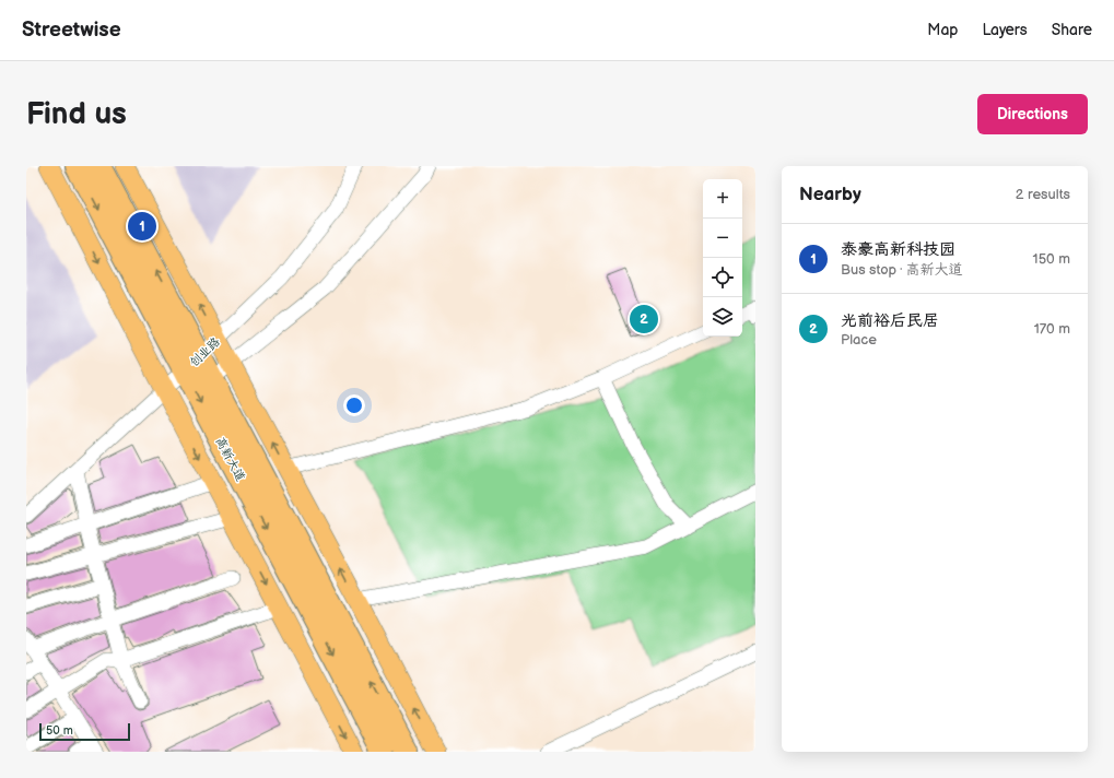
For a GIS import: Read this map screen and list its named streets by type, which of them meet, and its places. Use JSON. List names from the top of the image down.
{
  "streets": {
    "highway": ["高新大道"],
    "street": ["创业路"]
  },
  "crossings": [
    ["创业路", "高新大道"]
  ],
  "scale_bar": "50 m",
  "page": {
    "header": "Streetwise",
    "nav": ["Map", "Layers", "Share"],
    "buttons": "Directions",
    "title": "Find us",
    "heading": ["Nearby", "2 results"],
    "map_buttons": ["+", "−"],
    "pins": ["1", "2"],
    "list": [
      {
        "mark": "1",
        "name": "泰豪高新科技园",
        "note": "Bus stop · 高新大道",
        "value": "150 m"
      },
      {
        "mark": "2",
        "name": "光前裕后民居",
        "note": "Place",
        "value": "170 m"
      }
    ],
    "scale": "50 m"
  }
}
